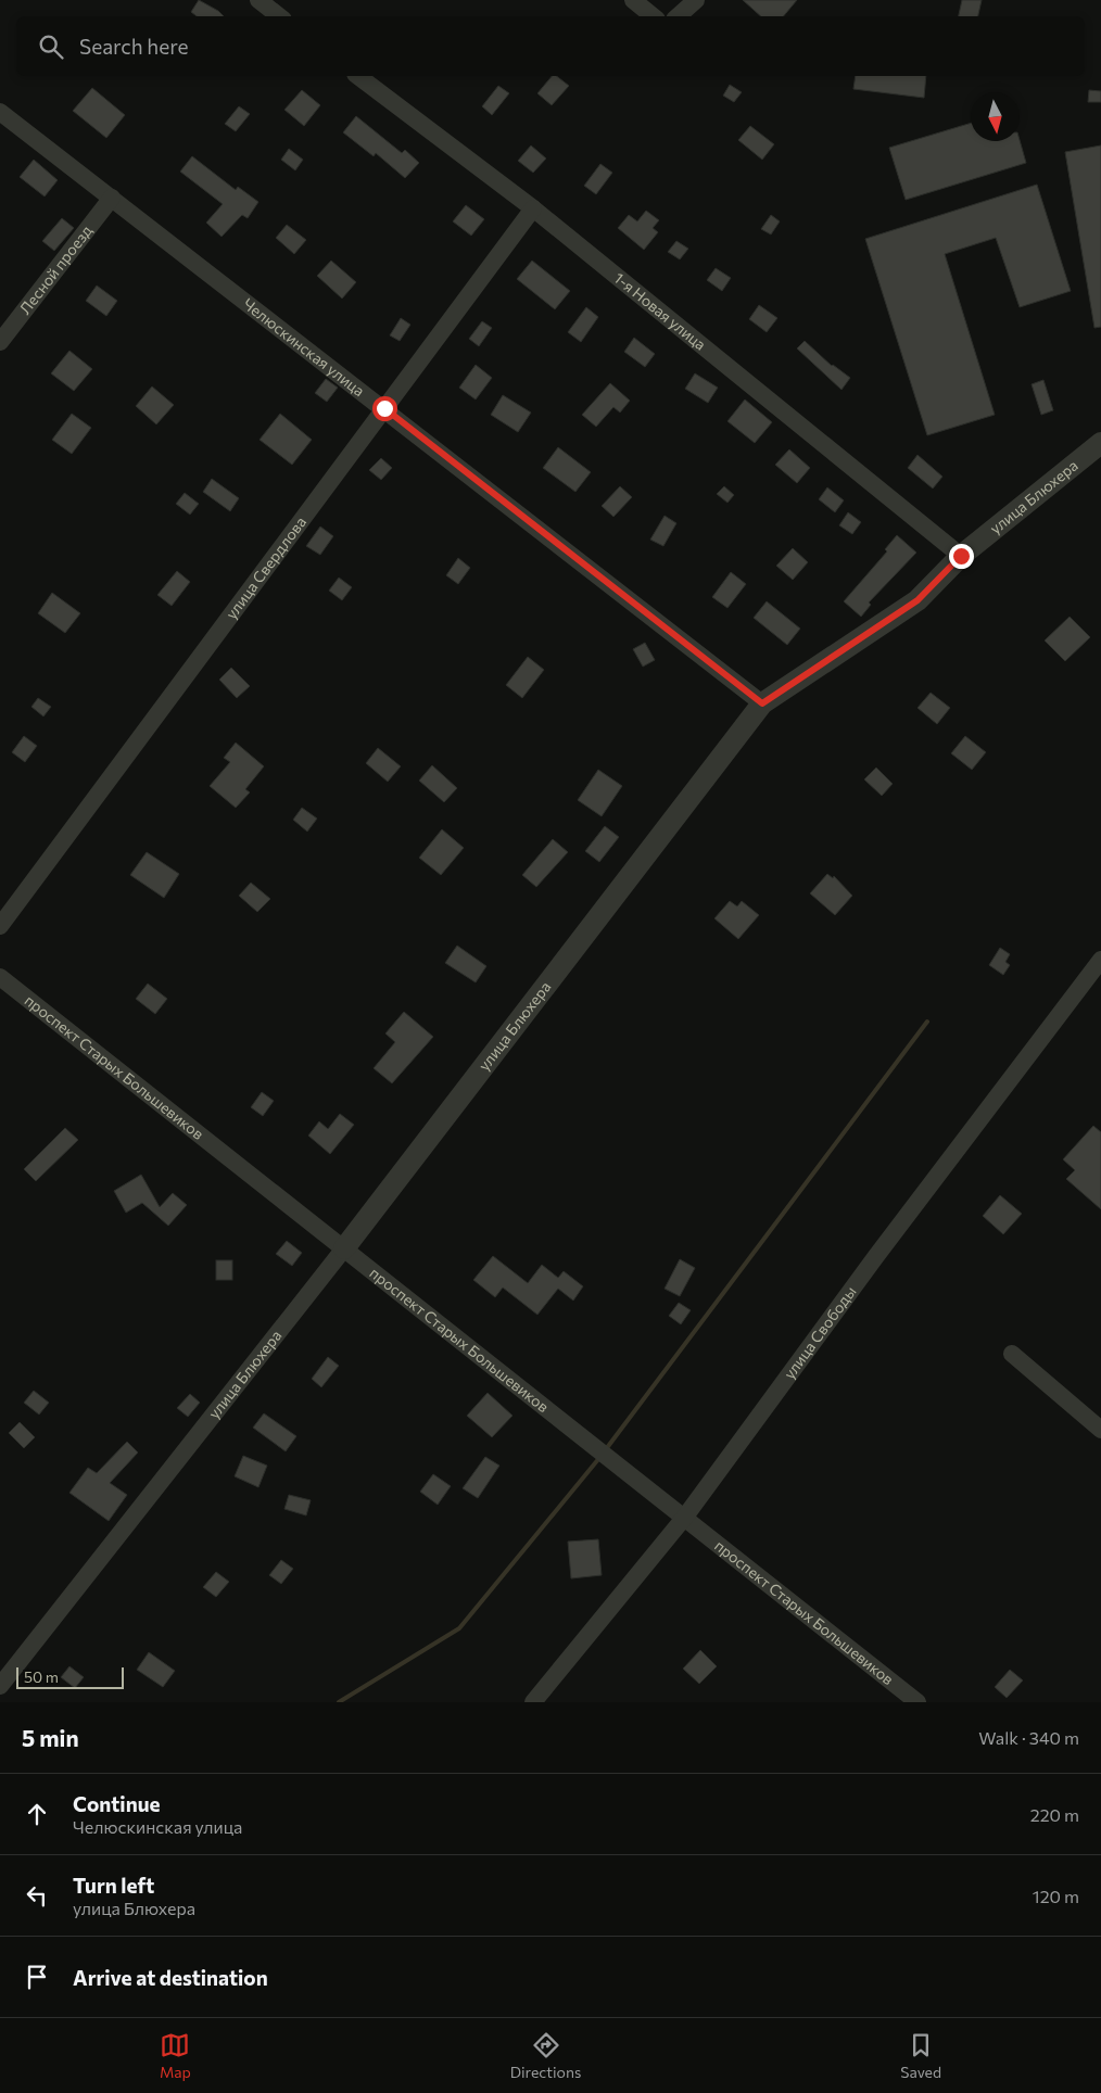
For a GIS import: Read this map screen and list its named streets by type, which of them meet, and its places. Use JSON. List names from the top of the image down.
{
  "streets": {
    "street": [
      "Лесной проезд",
      "1-я Новая улица",
      "Челюскинская улица",
      "улица Блюхера",
      "улица Свердлова",
      "проспект Старых Большевиков",
      "улица Свободы"
    ]
  },
  "crossings": [
    ["Лесной проезд", "Челюскинская улица"],
    ["1-я Новая улица", "улица Блюхера"],
    ["1-я Новая улица", "улица Свердлова"],
    ["Челюскинская улица", "улица Блюхера"],
    ["Челюскинская улица", "улица Свердлова"],
    ["улица Блюхера", "проспект Старых Большевиков"],
    ["проспект Старых Большевиков", "улица Свободы"]
  ],
  "scale_bar": "50 m",
  "north": "bottom",
  "page": {
    "search": "Search here",
    "scale": "50 m",
    "heading": ["5 min", "Walk · 340 m"],
    "list": [
      ["Continue", "Челюскинская улица", "220 m"],
      ["Turn left", "улица Блюхера", "120 m"],
      "Arrive at destination"
    ],
    "nav": ["Map", "Directions", "Saved"]
  }
}
